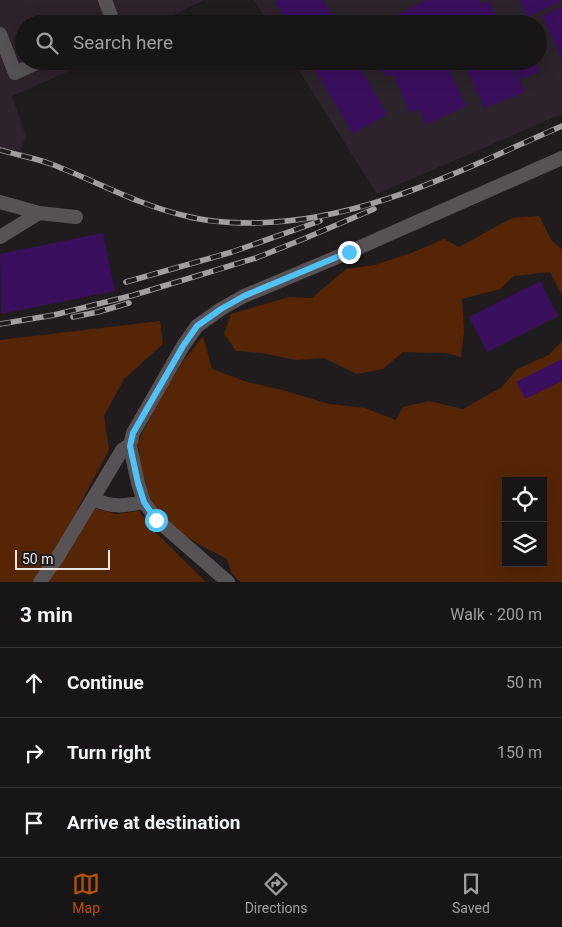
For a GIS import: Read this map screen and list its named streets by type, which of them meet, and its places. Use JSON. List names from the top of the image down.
{
  "scale_bar": "50 m",
  "page": {
    "search": "Search here",
    "scale": "50 m",
    "heading": ["3 min", "Walk · 200 m"],
    "list": [
      ["Continue", "50 m"],
      ["Turn right", "150 m"],
      "Arrive at destination"
    ],
    "nav": ["Map", "Directions", "Saved"]
  }
}
